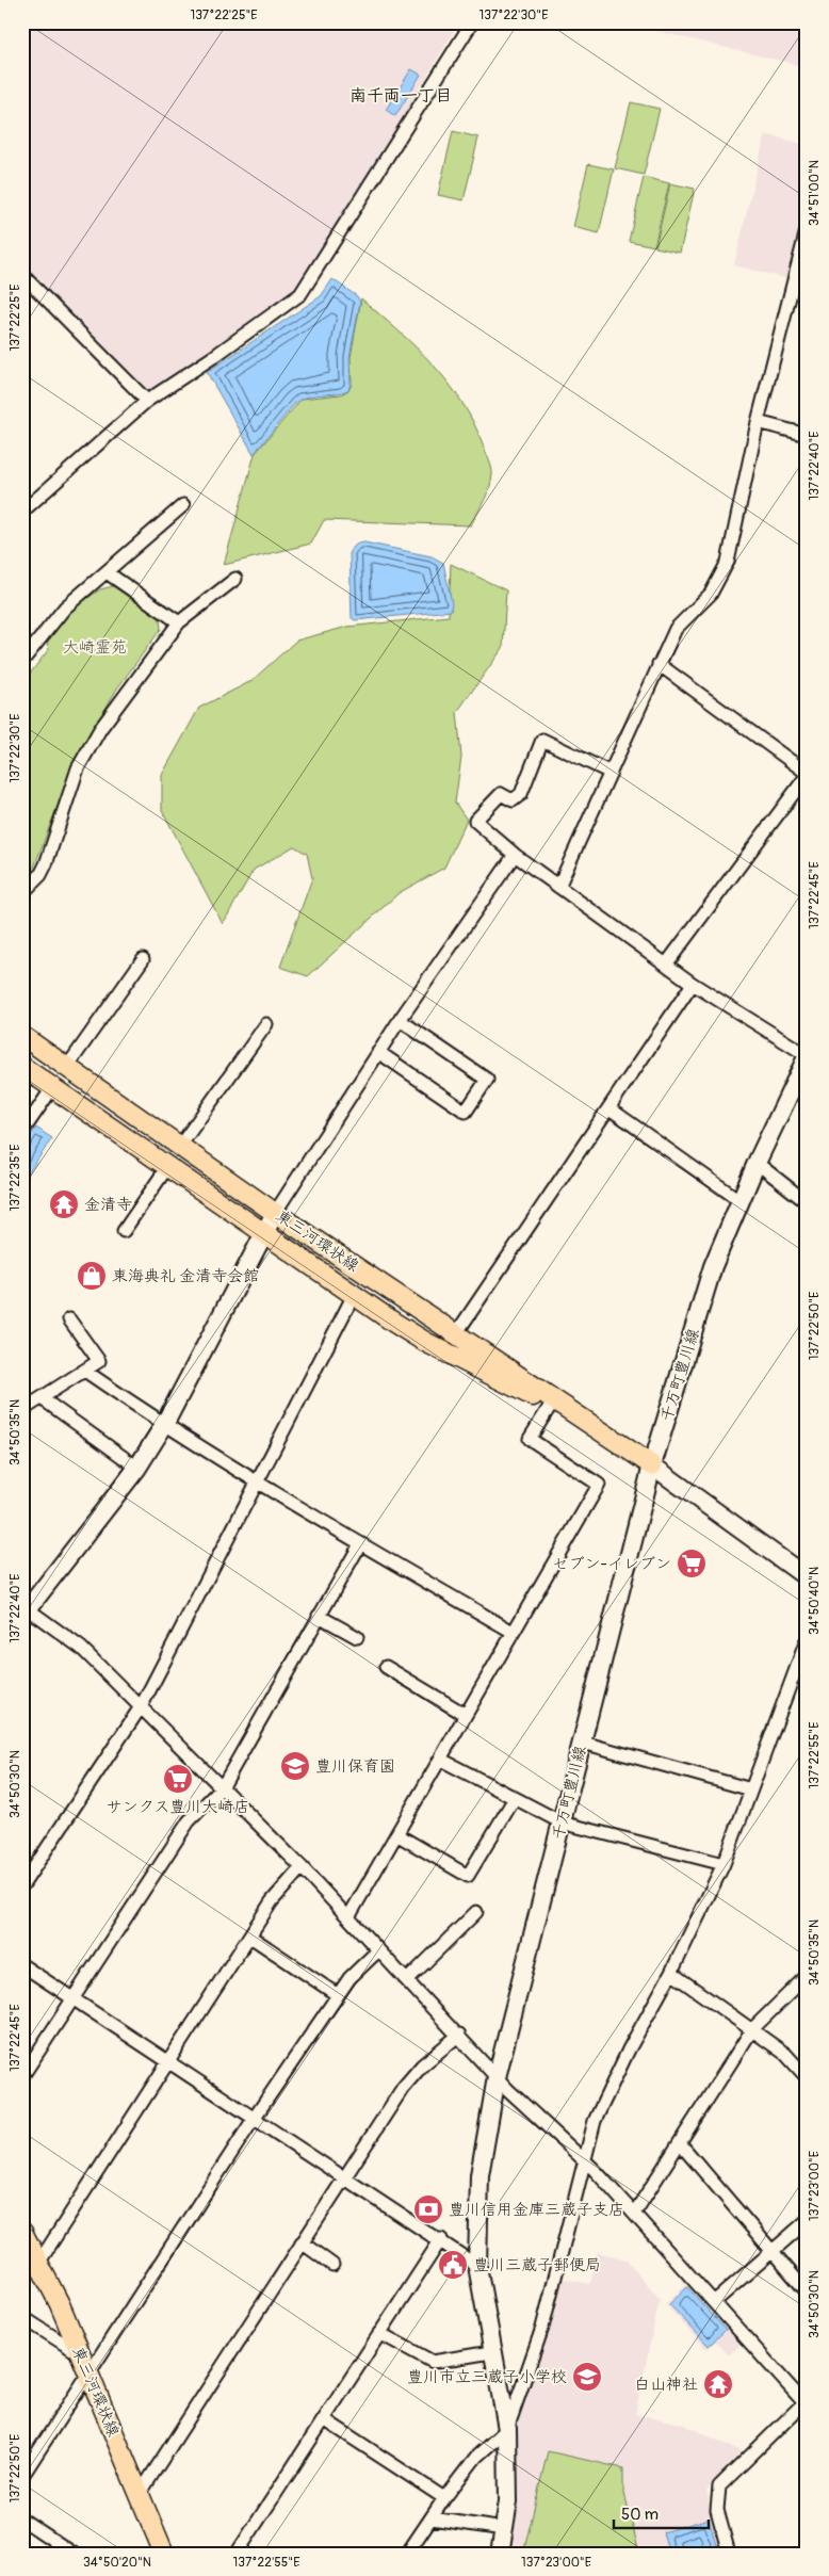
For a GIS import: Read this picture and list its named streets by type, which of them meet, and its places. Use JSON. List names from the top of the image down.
{
  "streets": {
    "main road": ["東三河環状線", "千万町豊川線"]
  },
  "crossings": [
    ["東三河環状線", "千万町豊川線"]
  ],
  "districts": ["南千両一丁目"],
  "parks": ["大崎霊苑"],
  "places": {
    "temple": ["金清寺", "白山神社"],
    "shop": ["東海典礼 金清寺会館"],
    "supermarket": ["セブン-イレブン", "サンクス豊川大崎店"],
    "school or university": ["豊川保育園", "豊川市立三蔵子小学校"],
    "bank": ["豊川信用金庫三蔵子支店"],
    "public building": ["豊川三蔵子郵便局"]
  },
  "scale_bar": "50 m",
  "coordinates": [
    "137°22'25\"E",
    "137°22'30\"E",
    "34°51'00\"N",
    "137°22'40\"E",
    "137°22'45\"E",
    "137°22'35\"E",
    "137°22'50\"E",
    "34°50'35\"N",
    "34°50'40\"N",
    "137°22'55\"E",
    "34°50'30\"N",
    "137°23'00\"E",
    "34°50'20\"N"
  ]
}
